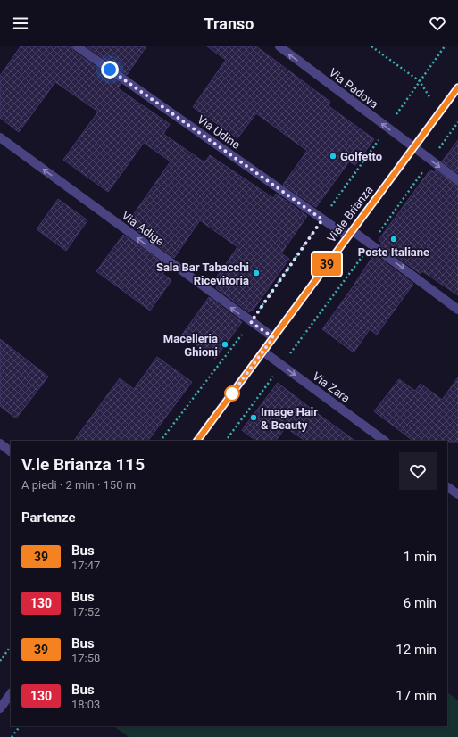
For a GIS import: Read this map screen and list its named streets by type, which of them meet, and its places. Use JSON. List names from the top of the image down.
{
  "streets": {
    "street": [
      "Via Padova",
      "Via Udine",
      "Viale Brianza",
      "Via Adige",
      "Via Zara"
    ]
  },
  "crossings": [
    ["Via Padova", "Viale Brianza"],
    ["Via Udine", "Viale Brianza"],
    ["Viale Brianza", "Via Adige"],
    ["Viale Brianza", "Via Zara"]
  ],
  "one_way": ["Via Adige", "Via Zara"],
  "places": [
    "Golfetto",
    "Poste Italiane",
    "Sala Bar Tabacchi Ricevitoria",
    "Macelleria Ghioni",
    "Image Hair & Beauty"
  ],
  "lines": ["bus line 39"],
  "page": {
    "header": "Transo",
    "on_map": "39",
    "heading": [
      ["V.le Brianza 115", "A piedi · 2 min · 150 m"],
      "Partenze"
    ],
    "list": [
      {
        "mark": "39",
        "name": "Bus",
        "note": "17:47",
        "value": "1 min"
      },
      {
        "mark": "130",
        "name": "Bus",
        "note": "17:52",
        "value": "6 min"
      },
      {
        "mark": "39",
        "name": "Bus",
        "note": "17:58",
        "value": "12 min"
      },
      {
        "mark": "130",
        "name": "Bus",
        "note": "18:03",
        "value": "17 min"
      }
    ]
  }
}
